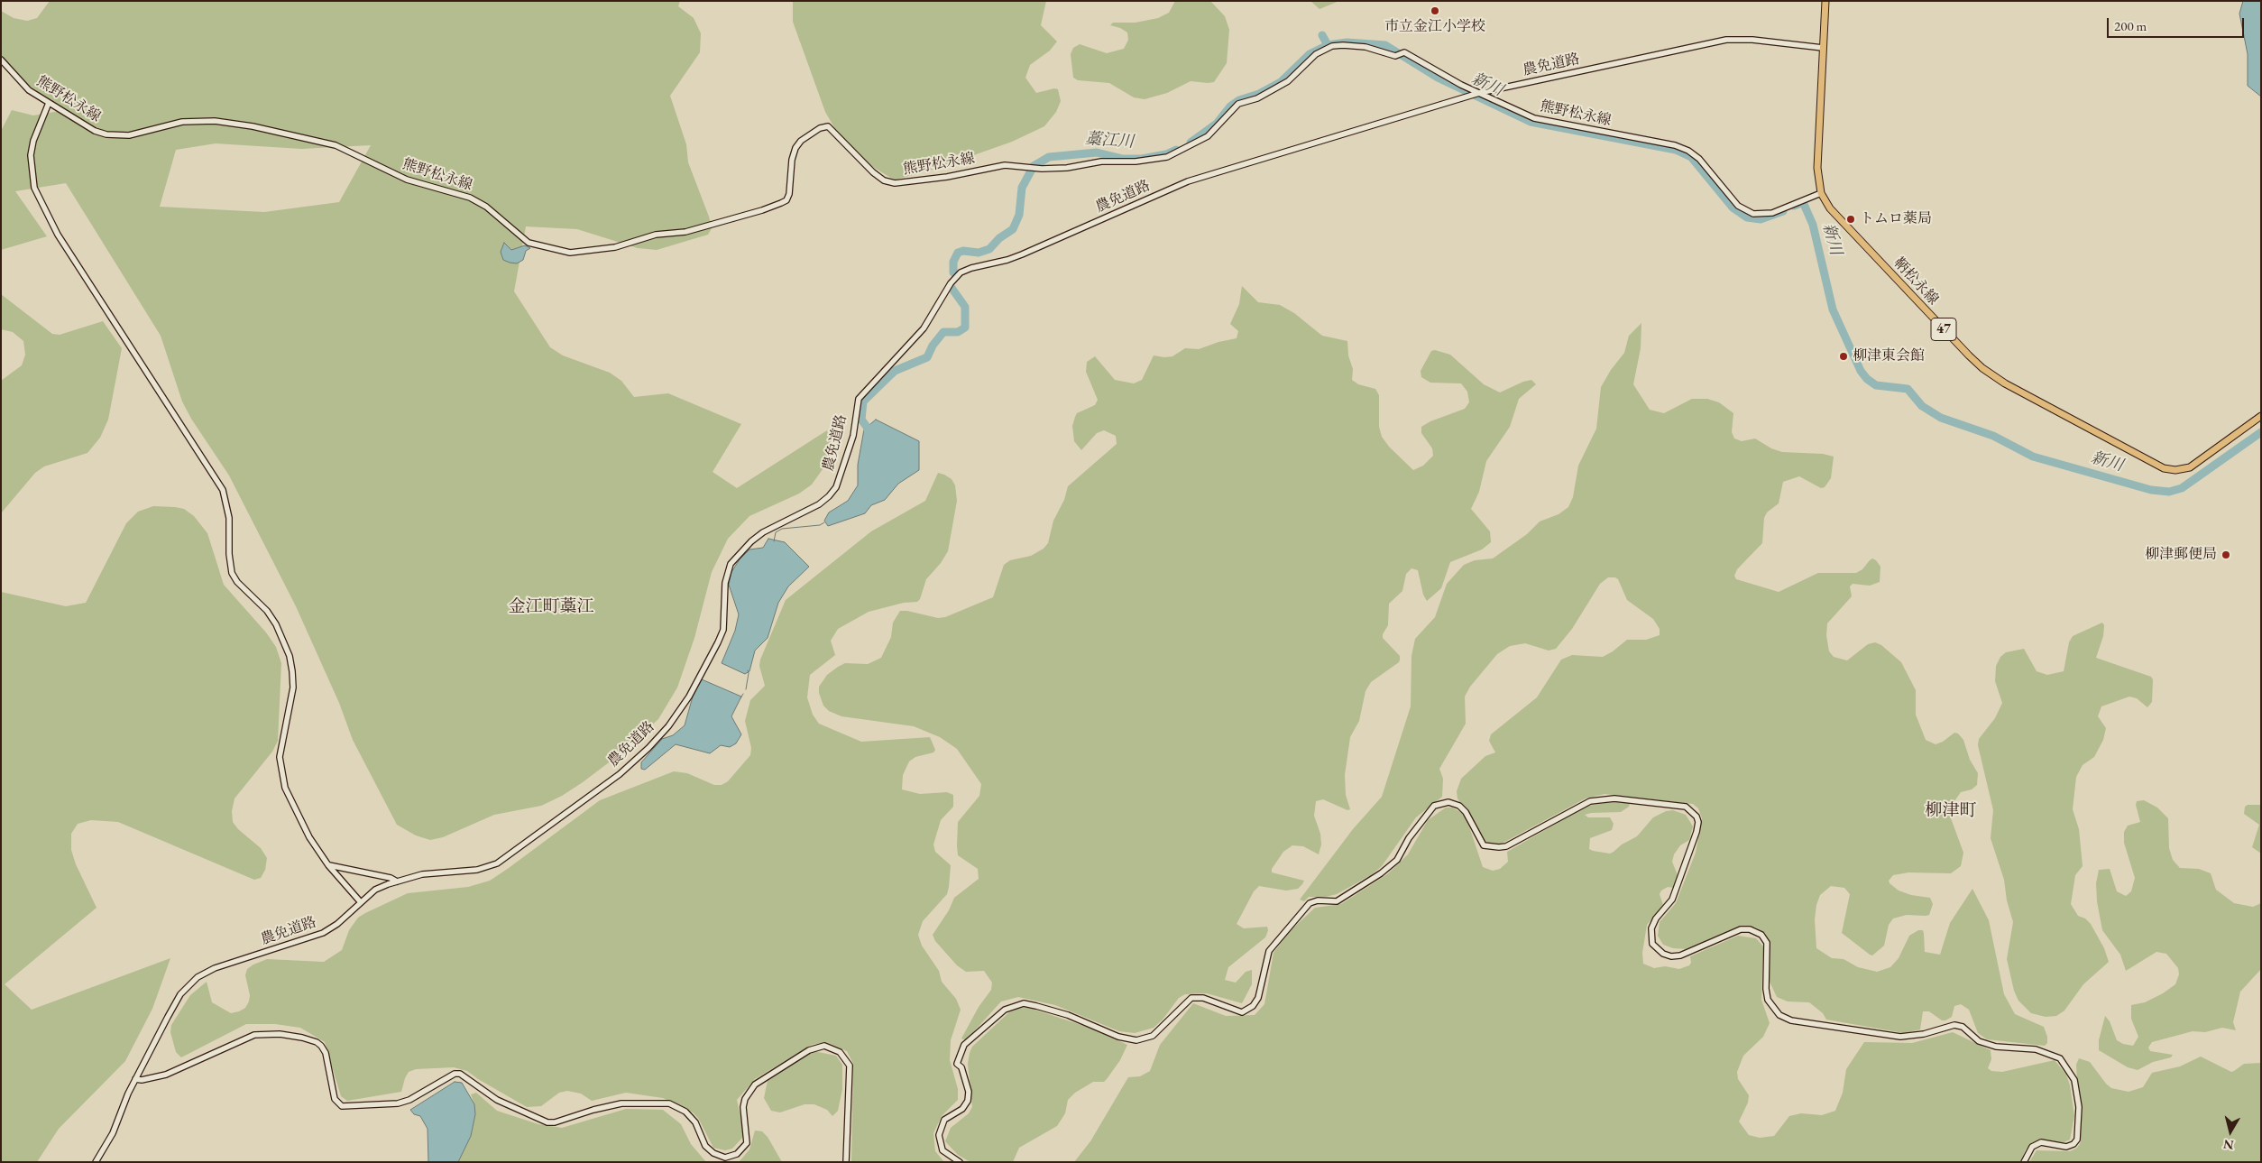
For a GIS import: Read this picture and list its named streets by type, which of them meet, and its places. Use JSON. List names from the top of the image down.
{
  "streets": {
    "main road": ["鞆松永線", "47"],
    "street": ["農免道路", "熊野松永線"]
  },
  "crossings": [
    ["農免道路", "熊野松永線"],
    ["農免道路", "鞆松永線"],
    ["熊野松永線", "鞆松永線"]
  ],
  "districts": ["金江町藁江", "柳津町"],
  "water": ["新川", "藁江川"],
  "places": [
    "市立金江小学校",
    "トムロ薬局",
    "柳津東会館",
    "柳津郵便局"
  ],
  "scale_bar": "200 m",
  "north": "bottom"
}
